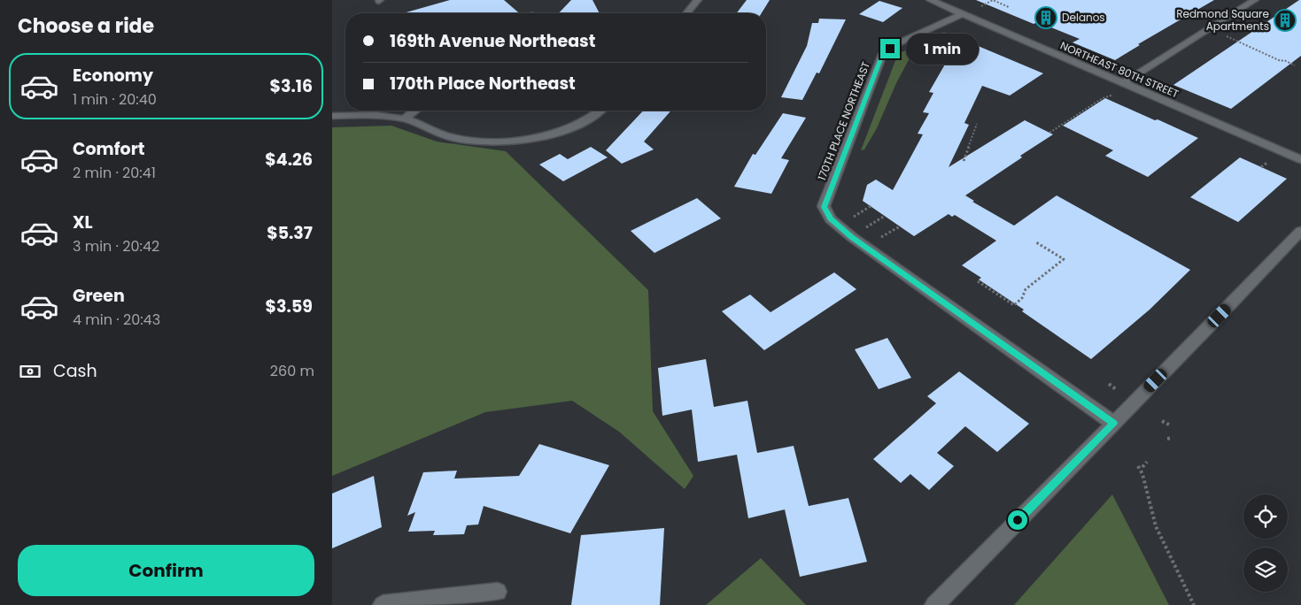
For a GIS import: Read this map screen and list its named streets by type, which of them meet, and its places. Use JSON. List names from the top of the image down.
{
  "streets": {
    "street": ["NORTHEAST 80TH STREET", "170TH PLACE NORTHEAST"]
  },
  "crossings": [
    ["NORTHEAST 80TH STREET", "170TH PLACE NORTHEAST"]
  ],
  "places": {
    "building": ["Delanos", "Redmond Square Apartments"]
  },
  "page": {
    "heading": "Choose a ride",
    "banner": ["169th Avenue Northeast", "170th Place Northeast"],
    "bubble": "1 min",
    "list": [
      {
        "name": "Economy",
        "note": "1 min · 20:40",
        "value": "$3.16"
      },
      {
        "name": "Comfort",
        "note": "2 min · 20:41",
        "value": "$4.26"
      },
      {
        "name": "XL",
        "note": "3 min · 20:42",
        "value": "$5.37"
      },
      {
        "name": "Green",
        "note": "4 min · 20:43",
        "value": "$3.59"
      }
    ],
    "pay": ["Cash", "260 m"],
    "buttons": "Confirm"
  }
}
